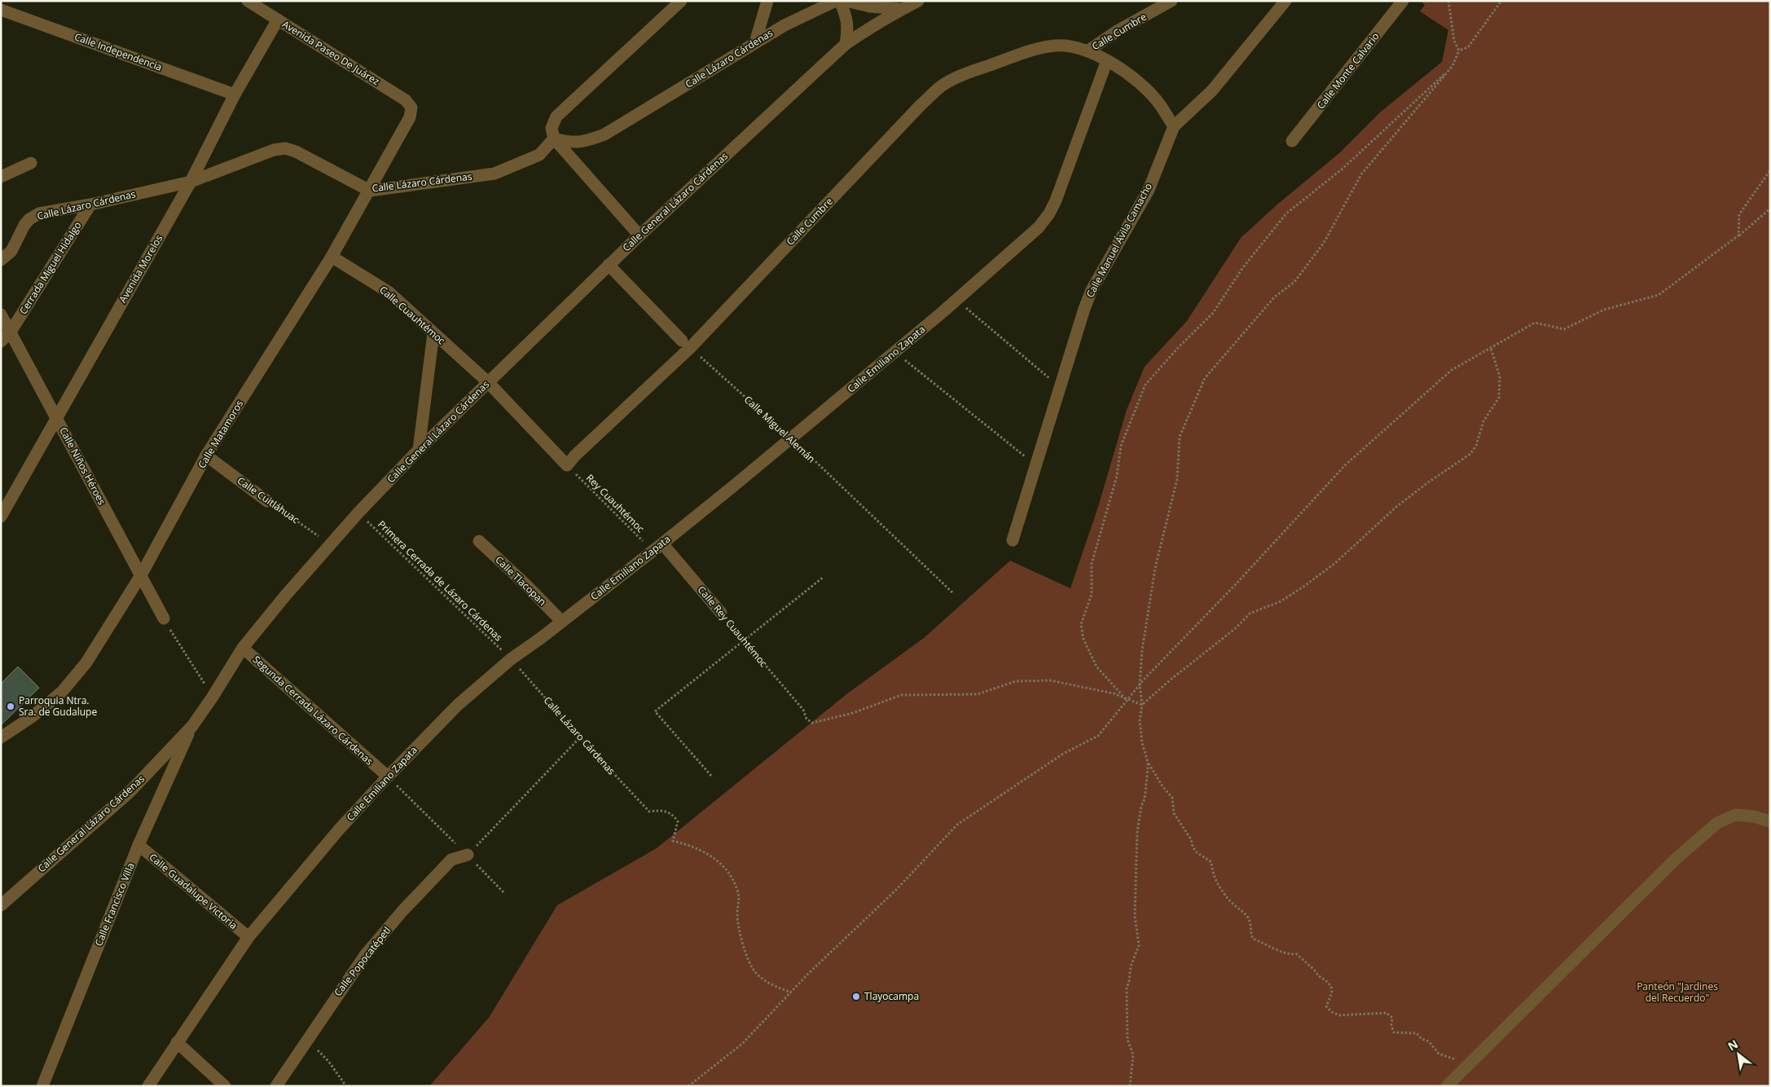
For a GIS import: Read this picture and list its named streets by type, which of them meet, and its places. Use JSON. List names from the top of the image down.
{
  "streets": {
    "street": [
      "Calle Cumbre",
      "Calle Independencia",
      "Avenida Paseo De Juárez",
      "Calle Lázaro Cárdenas",
      "Calle Monte Calvario",
      "Calle General Lázaro Cárdenas",
      "Calle Manuel Ávila Camacho",
      "Cerrada Miguel Hidalgo",
      "Avenida Morelos",
      "Calle Cuauhtémoc",
      "Calle Emiliano Zapata",
      "Calle Matamoros",
      "Calle Niños Héroes",
      "Calle Cuitláhuac",
      "Calle Tlacopan",
      "Calle Rey Cuauhtémoc",
      "Segunda Cerrada Lázaro Cárdenas",
      "Calle Guadalupe Victoria",
      "Calle Francisco Villa",
      "Calle Popocatépetl"
    ],
    "path": ["Calle Miguel Alemán", "Rey Cuauhtémoc", "Primera Cerrada de Lázaro Cárdenas"]
  },
  "crossings": [
    ["Calle Cumbre", "Calle Manuel Ávila Camacho"],
    ["Calle Cumbre", "Calle Emiliano Zapata"],
    ["Calle Cumbre", "Calle Miguel Alemán"],
    ["Calle Cumbre", "Rey Cuauhtémoc"],
    ["Calle Independencia", "Avenida Morelos"],
    ["Avenida Paseo De Juárez", "Avenida Morelos"],
    ["Avenida Paseo De Juárez", "Calle Matamoros"],
    ["Calle Lázaro Cárdenas", "Cerrada Miguel Hidalgo"],
    ["Calle Lázaro Cárdenas", "Avenida Morelos"],
    ["Calle Lázaro Cárdenas", "Calle Emiliano Zapata"],
    ["Calle Lázaro Cárdenas", "Calle Matamoros"],
    ["Calle Lázaro Cárdenas", "Primera Cerrada de Lázaro Cárdenas"],
    ["Calle General Lázaro Cárdenas", "Calle Cuauhtémoc"],
    ["Calle General Lázaro Cárdenas", "Calle Cuitláhuac"],
    ["Calle General Lázaro Cárdenas", "Primera Cerrada de Lázaro Cárdenas"],
    ["Calle General Lázaro Cárdenas", "Segunda Cerrada Lázaro Cárdenas"],
    ["Calle General Lázaro Cárdenas", "Calle Francisco Villa"],
    ["Cerrada Miguel Hidalgo", "Calle Niños Héroes"],
    ["Avenida Morelos", "Calle Niños Héroes"],
    ["Calle Cuauhtémoc", "Calle Matamoros"],
    ["Calle Emiliano Zapata", "Calle Miguel Alemán"],
    ["Calle Emiliano Zapata", "Rey Cuauhtémoc"],
    ["Calle Emiliano Zapata", "Primera Cerrada de Lázaro Cárdenas"],
    ["Calle Emiliano Zapata", "Calle Tlacopan"],
    ["Calle Emiliano Zapata", "Calle Rey Cuauhtémoc"],
    ["Calle Emiliano Zapata", "Segunda Cerrada Lázaro Cárdenas"],
    ["Calle Emiliano Zapata", "Calle Guadalupe Victoria"],
    ["Calle Matamoros", "Calle Niños Héroes"],
    ["Calle Matamoros", "Calle Cuitláhuac"],
    ["Rey Cuauhtémoc", "Calle Rey Cuauhtémoc"],
    ["Calle Guadalupe Victoria", "Calle Francisco Villa"]
  ],
  "parks": ["Panteón \"Jardines del Recuerdo\""],
  "places": ["Parroquia Ntra. Sra. de Gudalupe", "Tlayocampa"],
  "north": "top left"
}
